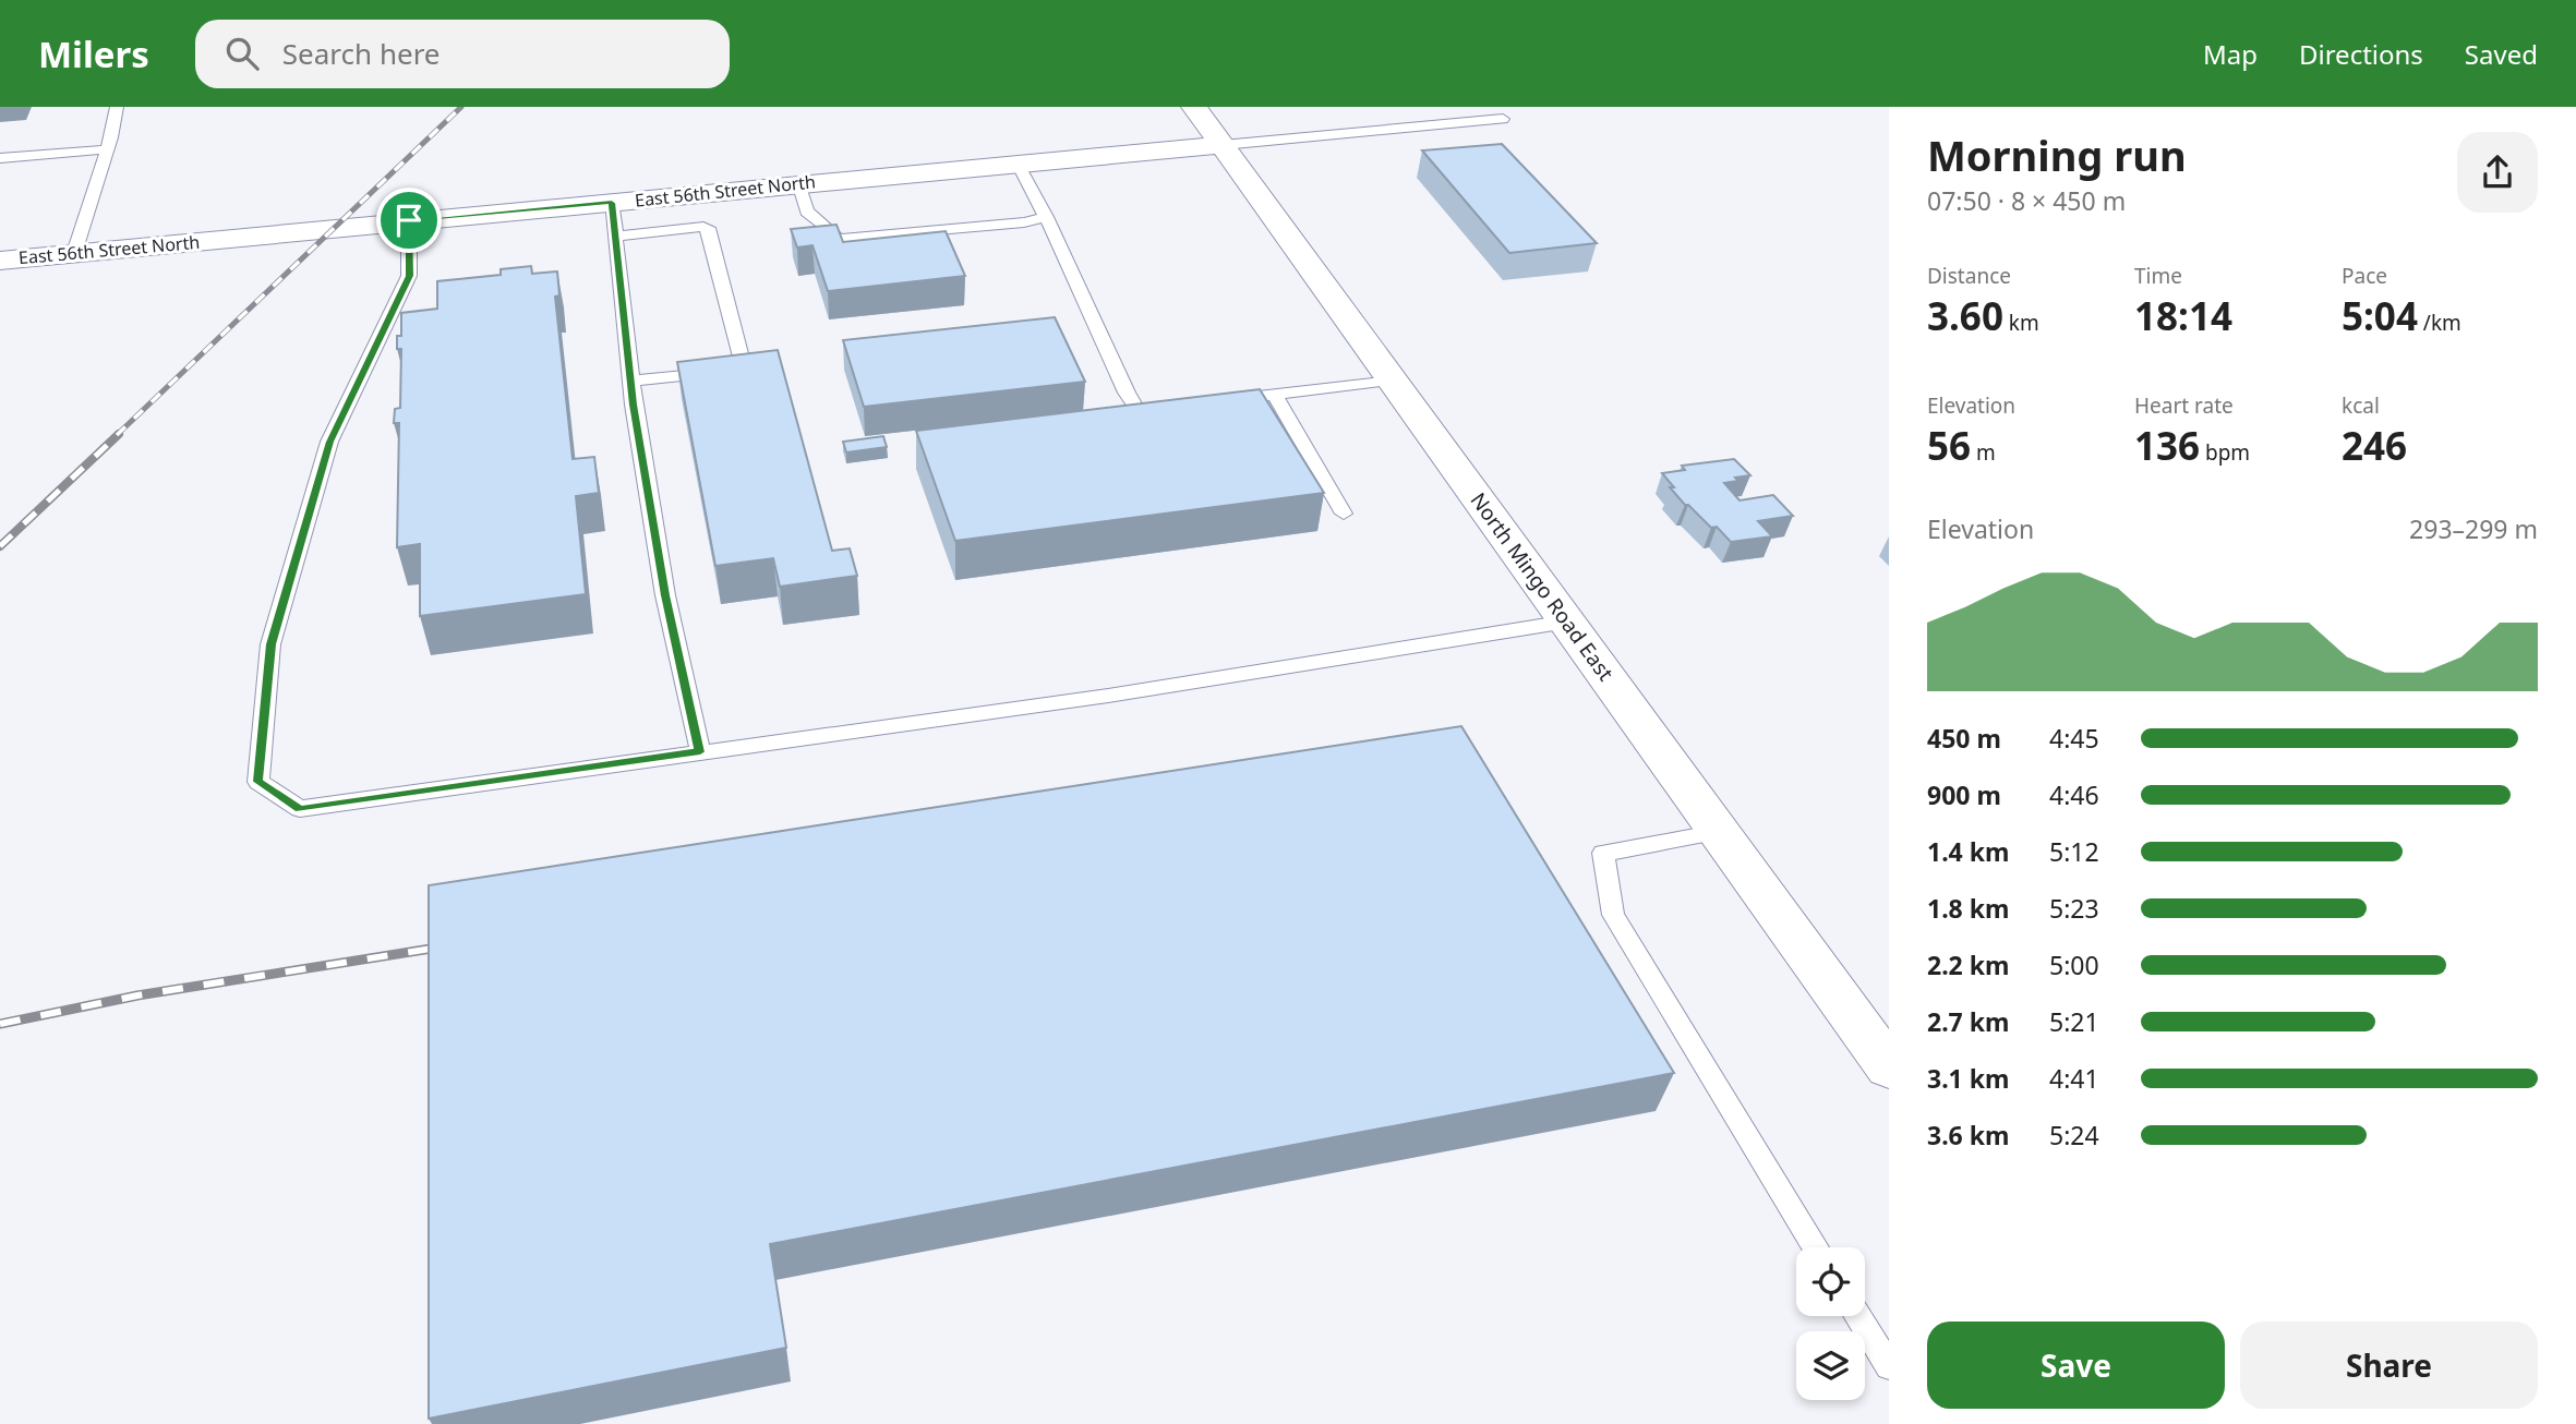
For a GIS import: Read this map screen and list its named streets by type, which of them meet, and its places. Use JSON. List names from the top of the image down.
{
  "streets": {
    "street": ["East 56th Street North", "North Mingo Road East"]
  },
  "crossings": [
    ["East 56th Street North", "North Mingo Road East"]
  ],
  "page": {
    "header": "Milers",
    "search": "Search here",
    "nav": ["Map", "Directions", "Saved"],
    "heading": ["Morning run", "07:50 · 8 × 450 m"],
    "stats": [
      ["Distance", "3.60 km"],
      ["Time", "18:14"],
      ["Pace", "5:04 /km"],
      ["Elevation", "56 m"],
      ["Heart rate", "136 bpm"],
      ["kcal", "246"]
    ],
    "chart": ["Elevation", "293–299 m"],
    "list": [
      {
        "name": "450 m",
        "note": "4:45"
      },
      {
        "name": "900 m",
        "note": "4:46"
      },
      {
        "name": "1.4 km",
        "note": "5:12"
      },
      {
        "name": "1.8 km",
        "note": "5:23"
      },
      {
        "name": "2.2 km",
        "note": "5:00"
      },
      {
        "name": "2.7 km",
        "note": "5:21"
      },
      {
        "name": "3.1 km",
        "note": "4:41"
      },
      {
        "name": "3.6 km",
        "note": "5:24"
      }
    ],
    "buttons": ["Save", "Share"]
  }
}
